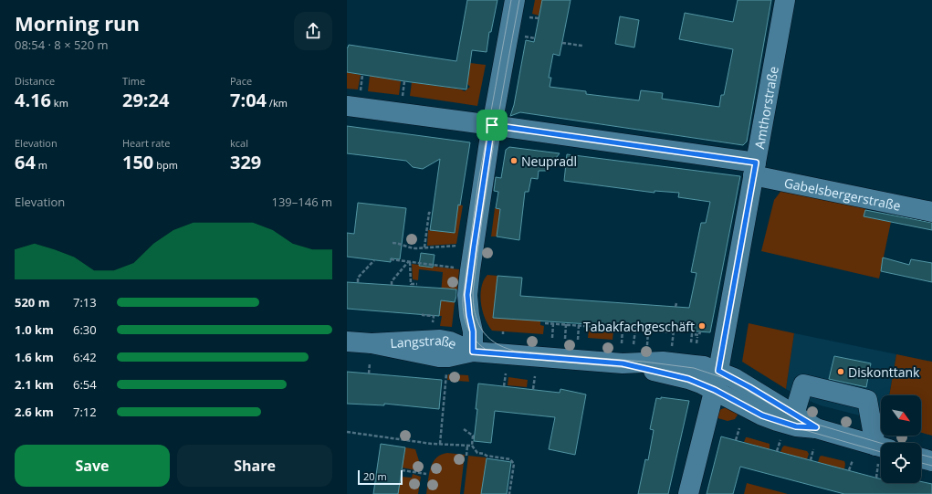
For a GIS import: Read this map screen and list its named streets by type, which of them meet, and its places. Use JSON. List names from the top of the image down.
{
  "streets": {
    "street": ["Amthorstraße", "Gabelsbergerstraße", "Langstraße"]
  },
  "crossings": [
    ["Amthorstraße", "Gabelsbergerstraße"],
    ["Amthorstraße", "Langstraße"]
  ],
  "places": ["Neupradl", "Tabakfachgeschäft", "Diskonttank"],
  "scale_bar": "20 m",
  "north": "bottom right",
  "page": {
    "heading": ["Morning run", "08:54 · 8 × 520 m"],
    "stats": [
      ["Distance", "4.16 km"],
      ["Time", "29:24"],
      ["Pace", "7:04 /km"],
      ["Elevation", "64 m"],
      ["Heart rate", "150 bpm"],
      ["kcal", "329"]
    ],
    "chart": ["Elevation", "139–146 m"],
    "list": [
      {
        "name": "520 m",
        "note": "7:13"
      },
      {
        "name": "1.0 km",
        "note": "6:30"
      },
      {
        "name": "1.6 km",
        "note": "6:42"
      },
      {
        "name": "2.1 km",
        "note": "6:54"
      },
      {
        "name": "2.6 km",
        "note": "7:12"
      }
    ],
    "buttons": ["Save", "Share"],
    "scale": "20 m"
  }
}
